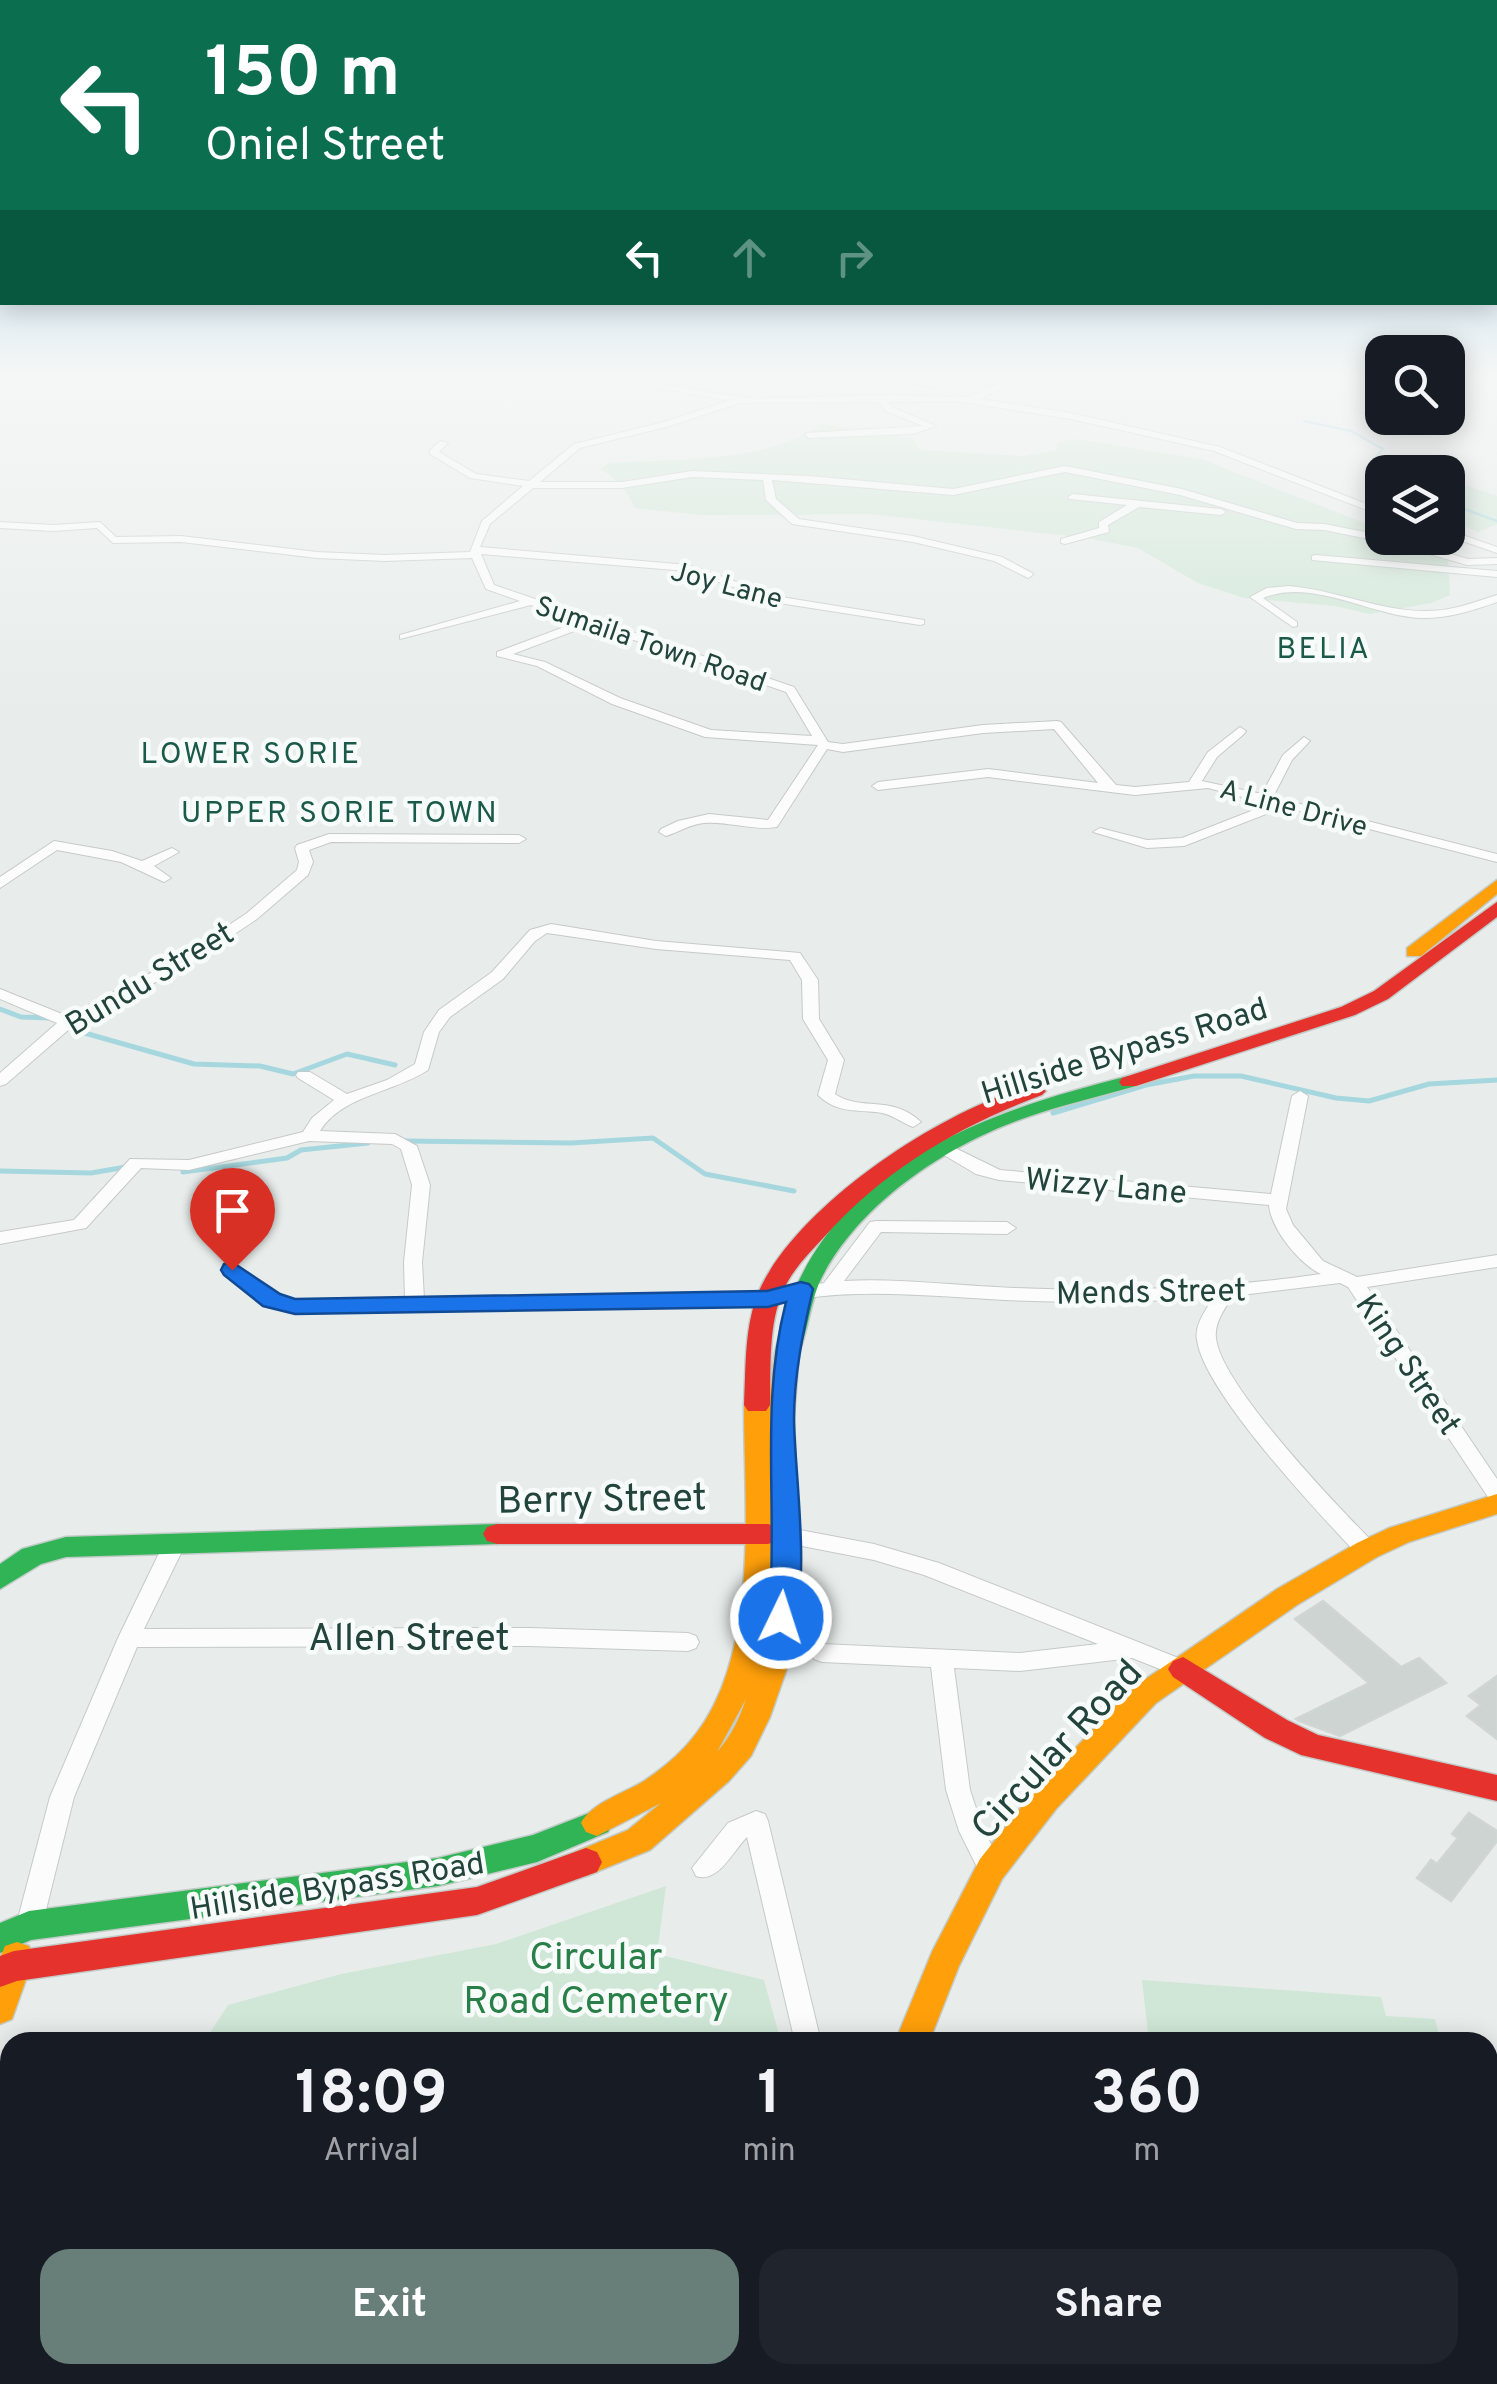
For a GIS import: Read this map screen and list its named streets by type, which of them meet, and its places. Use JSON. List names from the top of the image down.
{
  "streets": {
    "main road": ["Hillside Bypass Road", "Berry Street", "Circular Road"],
    "street": [
      "Joy Lane",
      "Sumaila Town Road",
      "A Line Drive",
      "Bundu Street",
      "Wizzy Lane",
      "Mends Street",
      "King Street",
      "Allen Street"
    ]
  },
  "crossings": [
    ["Joy Lane", "Sumaila Town Road"],
    ["Hillside Bypass Road", "Wizzy Lane"],
    ["Hillside Bypass Road", "Mends Street"],
    ["Hillside Bypass Road", "Berry Street"],
    ["Mends Street", "King Street"]
  ],
  "districts": ["BELIA", "LOWER SORIE", "UPPER SORIE TOWN"],
  "parks": ["Circular Road Cemetery"],
  "page": {
    "turn": ["150 m", "Oniel Street"],
    "eta": [
      "18:09",
      "Arrival",
      "1",
      "min",
      "360",
      "m"
    ],
    "buttons": ["Exit", "Share"]
  }
}
